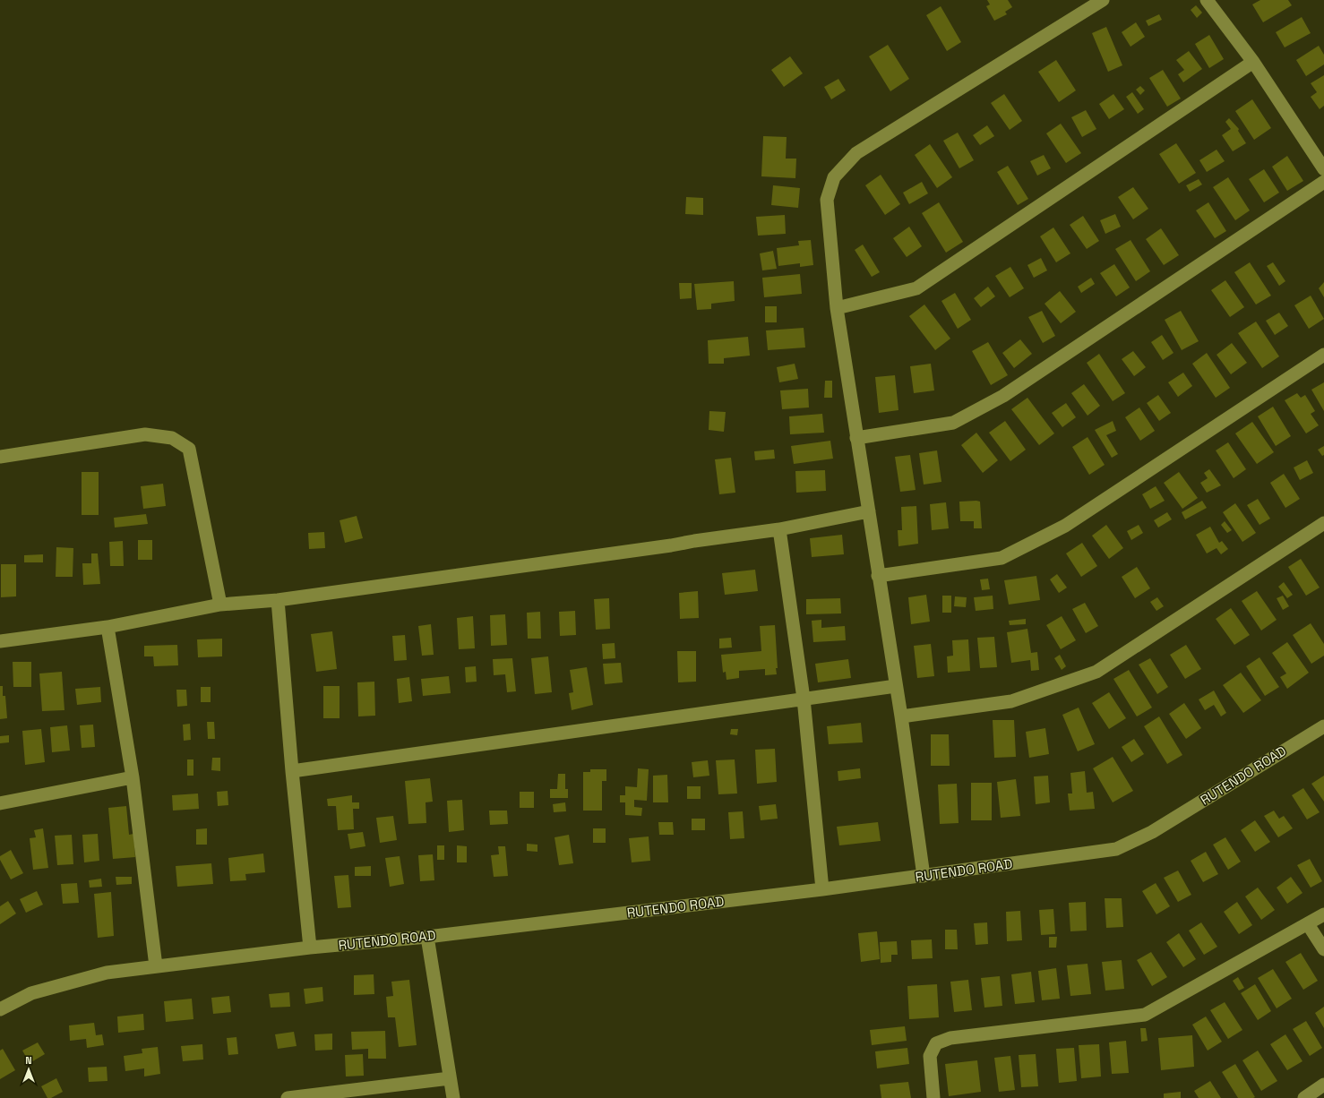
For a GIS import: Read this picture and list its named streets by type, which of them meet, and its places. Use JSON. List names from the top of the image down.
{
  "streets": {
    "street": ["RUTENDO ROAD"]
  },
  "north": "top"
}
